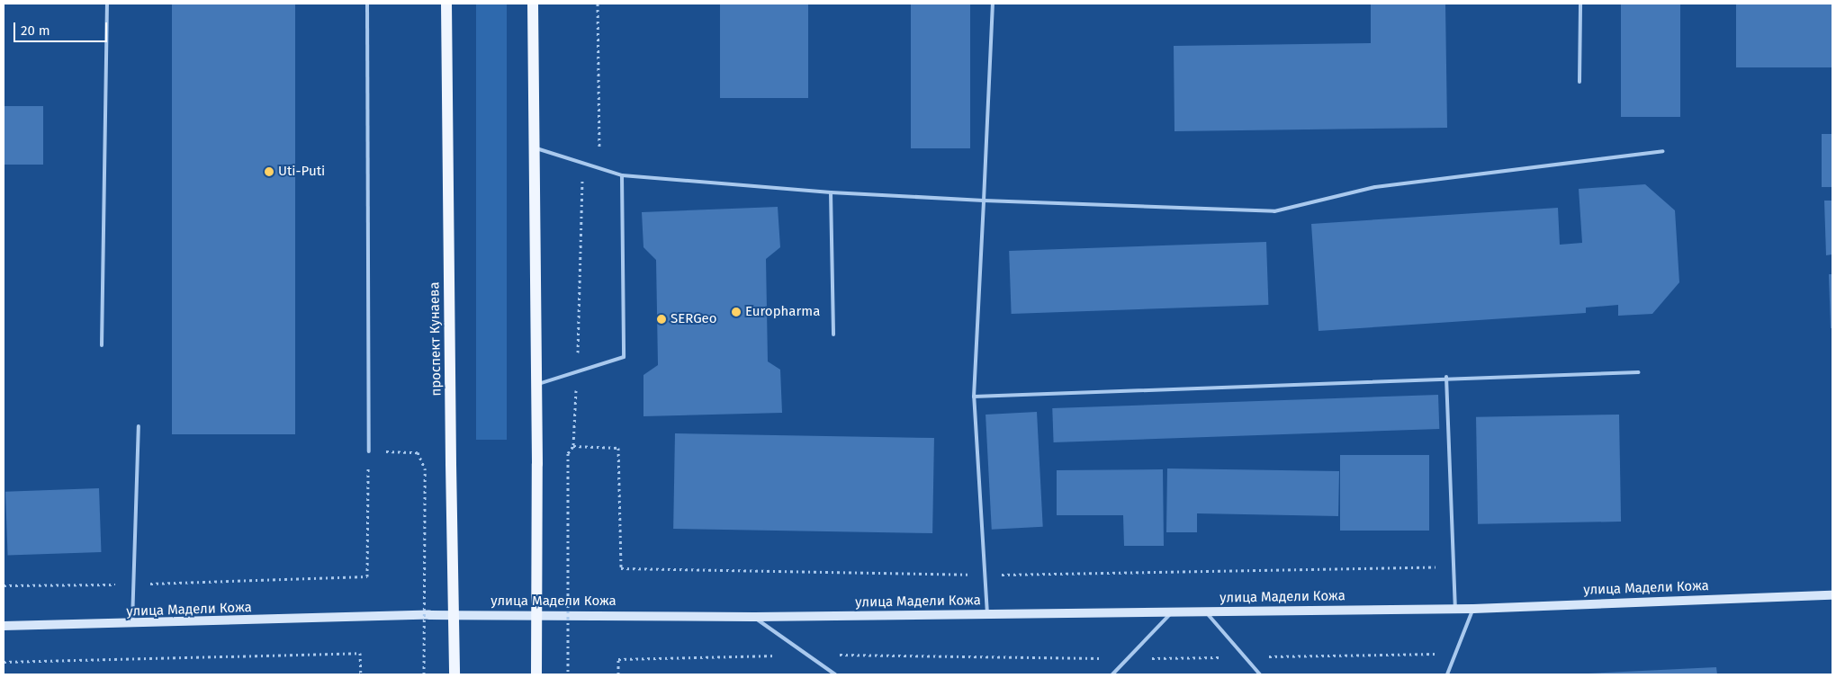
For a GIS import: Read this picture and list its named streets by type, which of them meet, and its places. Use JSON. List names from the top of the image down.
{
  "streets": {
    "main road": ["проспект Кунаева", "улица Мадели Кожа"]
  },
  "places": ["Uti-Puti", "Europharma", "SERGeo"],
  "scale_bar": "20 m"
}
